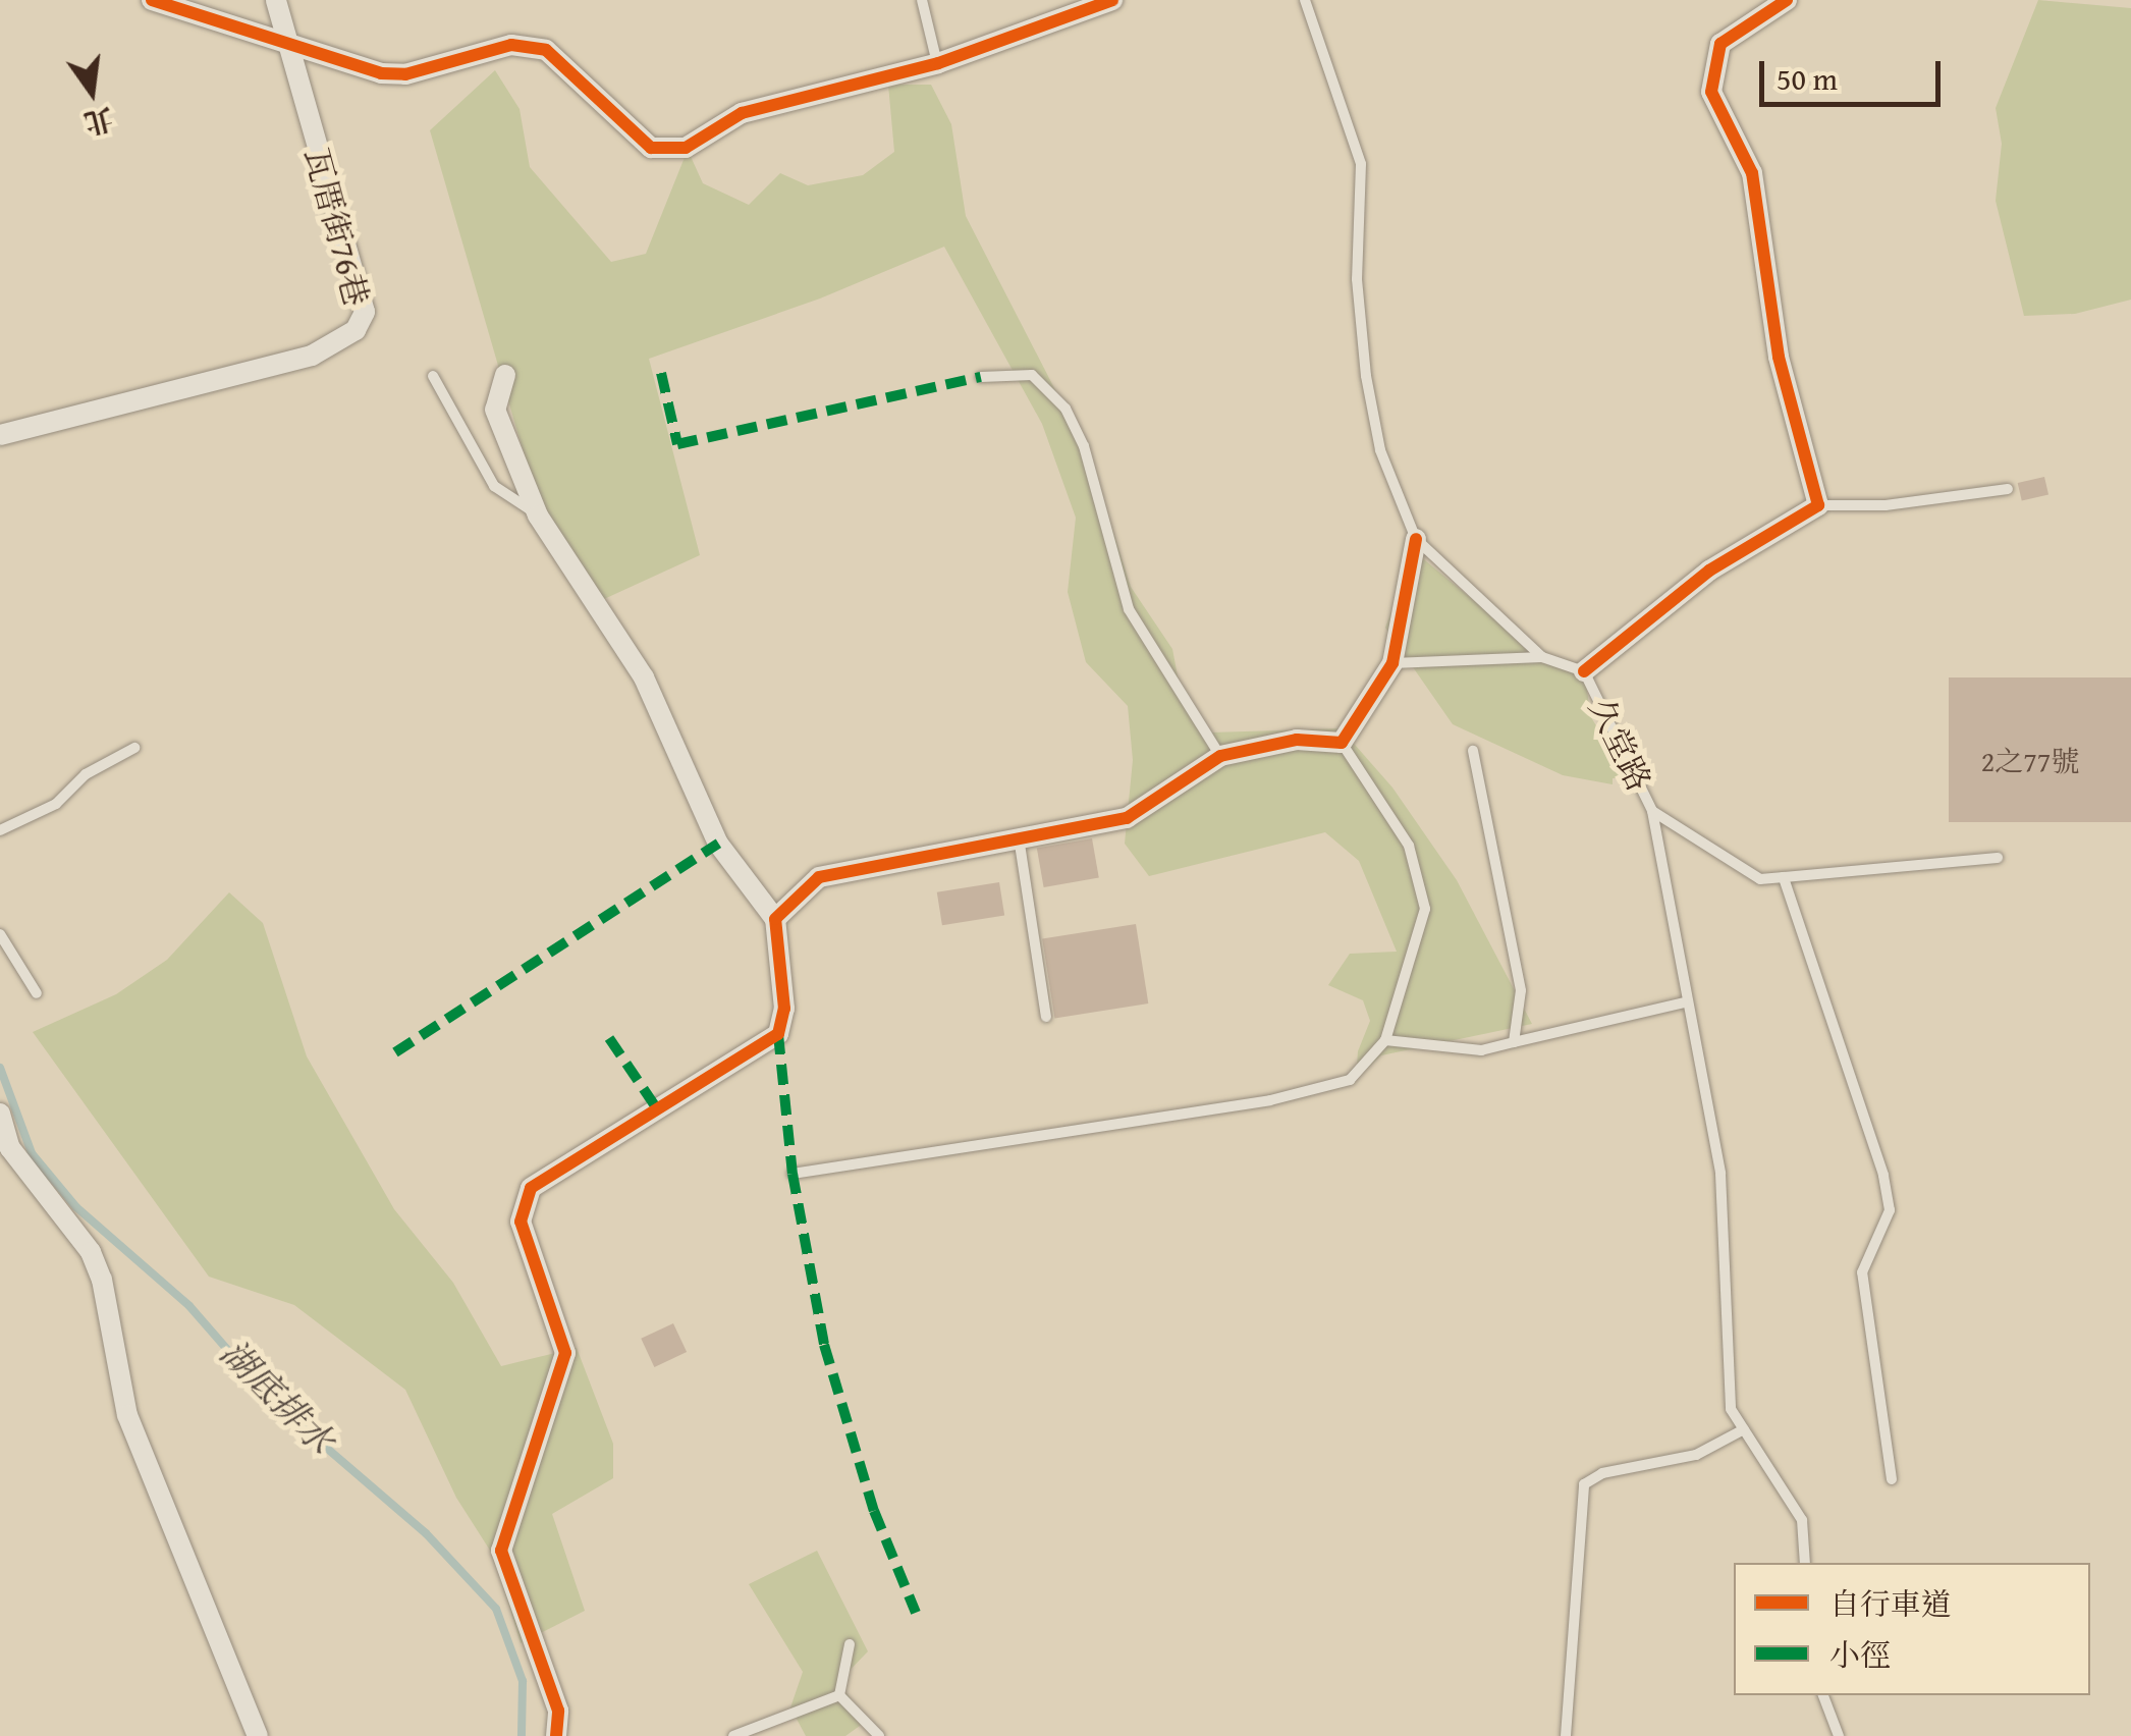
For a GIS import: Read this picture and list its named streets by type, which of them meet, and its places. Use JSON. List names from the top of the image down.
{
  "streets": {
    "street": ["瓦厝街76巷"],
    "lane": ["久堂路"]
  },
  "water": ["湖底排水"],
  "house_numbers": ["2之77號"],
  "legend": ["自行車道", "小徑"],
  "scale_bar": "50 m",
  "north": "bottom"
}
